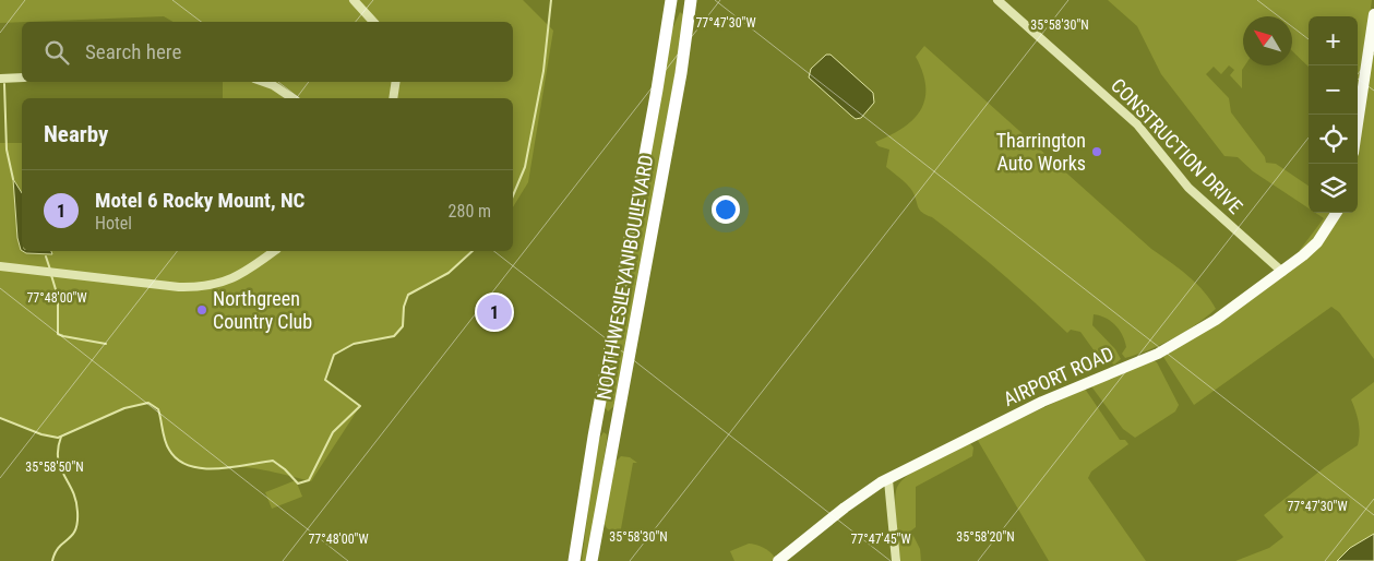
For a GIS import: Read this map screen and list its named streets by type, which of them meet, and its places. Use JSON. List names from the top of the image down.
{
  "streets": {
    "highway": ["NORTH WESLEYAN BOULEVARD"],
    "main road": ["AIRPORT ROAD"],
    "street": ["CONSTRUCTION DRIVE"]
  },
  "crossings": [
    ["CONSTRUCTION DRIVE", "AIRPORT ROAD"]
  ],
  "places": ["Tharrington Auto Works", "Northgreen Country Club"],
  "north": "top left",
  "page": {
    "map_buttons": ["+", "−"],
    "search": "Search here",
    "heading": "Nearby",
    "list": [
      {
        "mark": "1",
        "name": "Motel 6 Rocky Mount, NC",
        "note": "Hotel",
        "value": "280 m"
      }
    ],
    "pins": "1"
  },
  "coordinates": [
    "77°47'30\"W",
    "35°58'30\"N",
    "77°48'00\"W",
    "35°58'50\"N",
    "35°58'20\"N",
    "77°47'45\"W"
  ]
}
